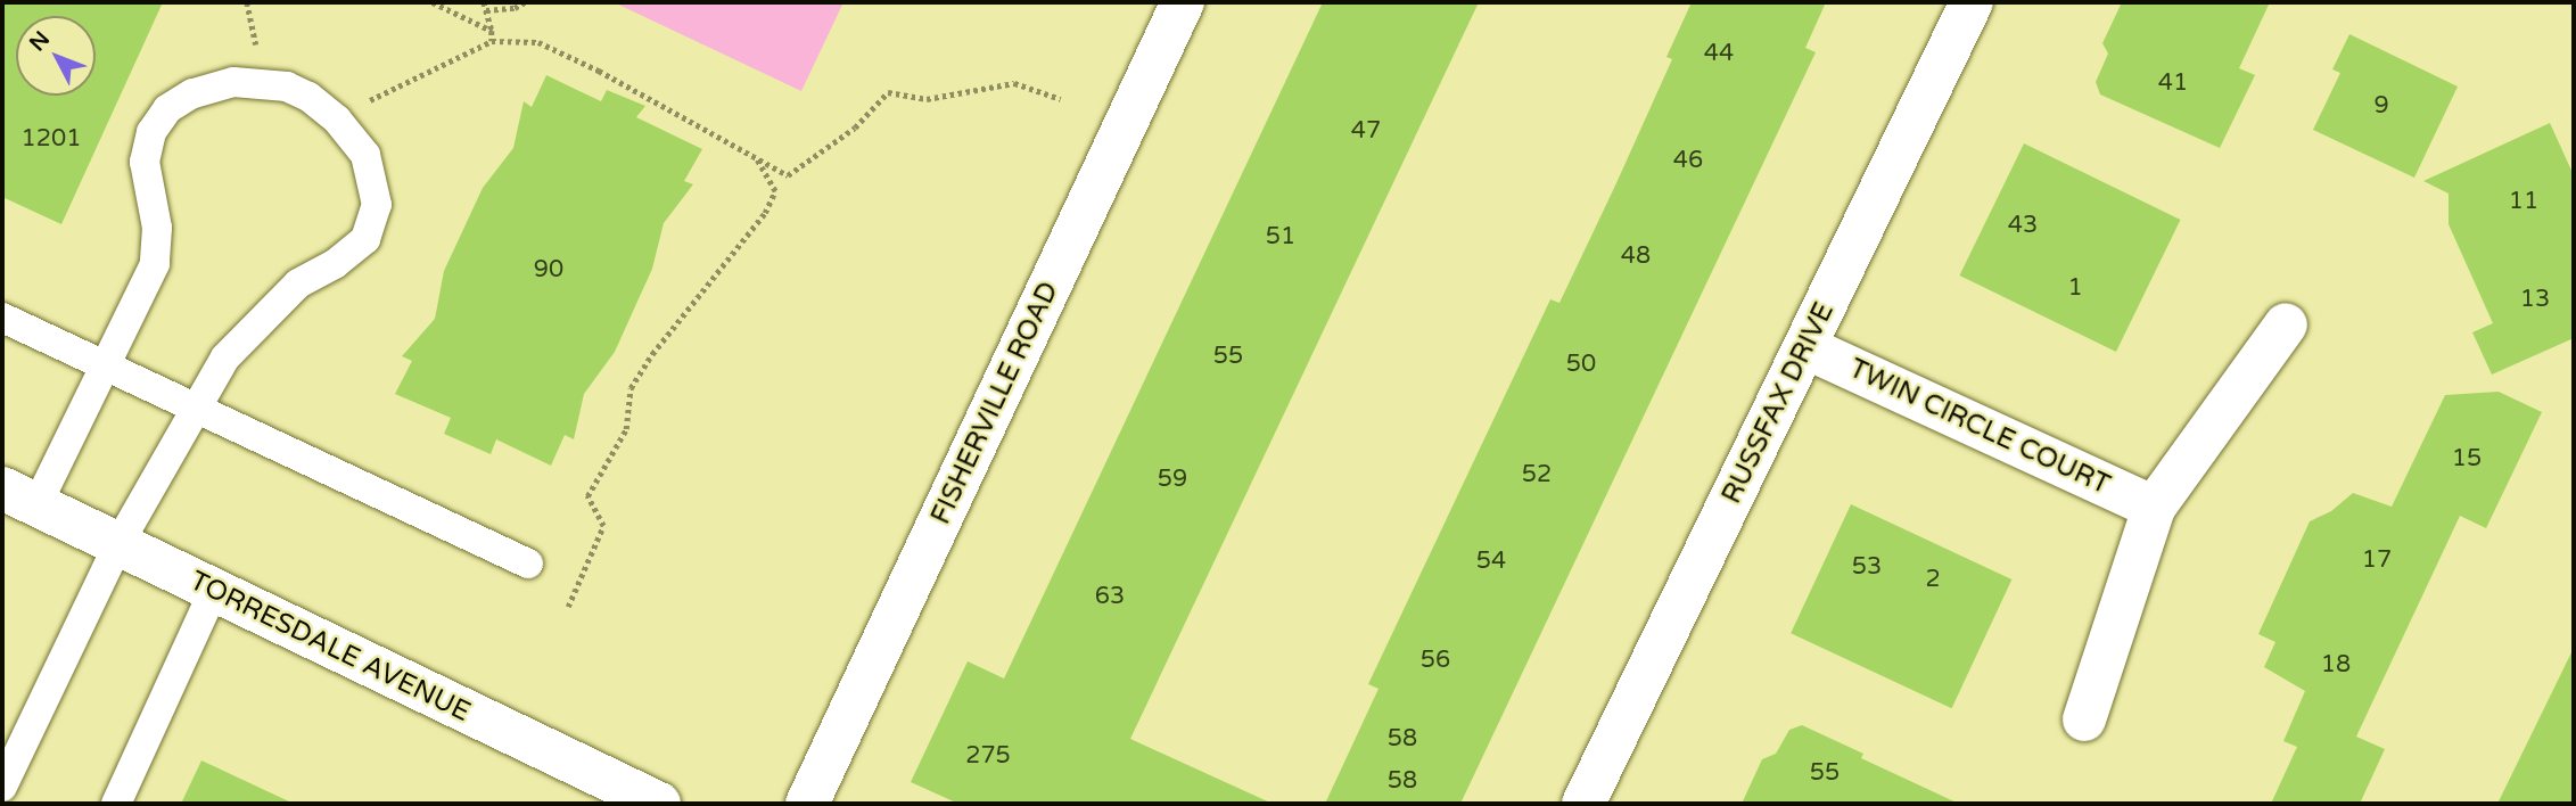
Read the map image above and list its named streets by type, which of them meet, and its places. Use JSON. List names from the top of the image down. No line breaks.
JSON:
{"streets":{"street":["FISHERVILLE ROAD","RUSSFAX DRIVE","TWIN CIRCLE COURT","TORRESDALE AVENUE"]},"crossings":[["RUSSFAX DRIVE","TWIN CIRCLE COURT"]],"house_numbers":["44","41","9","47","1201","46","11","43","51","48","90","1","13","55","50","15","52","59","17","54","53","2","63","56","18","58","275","55","58"],"north":"top left"}
